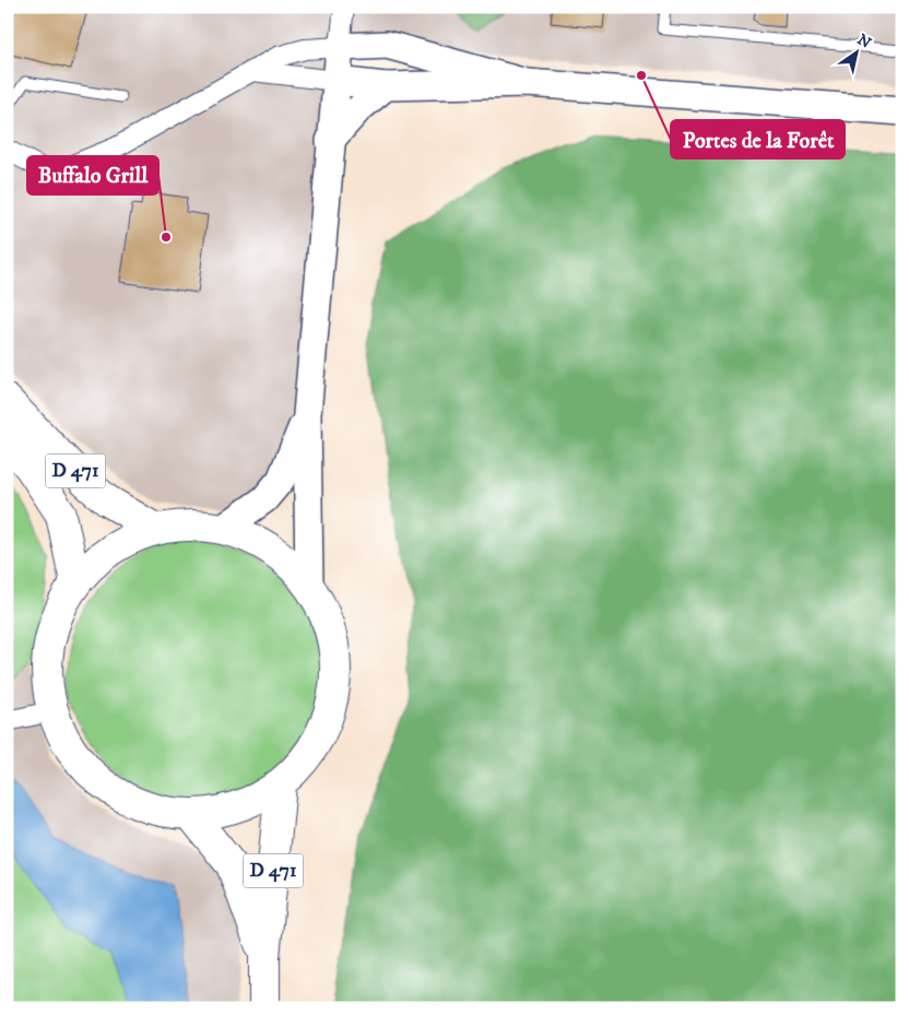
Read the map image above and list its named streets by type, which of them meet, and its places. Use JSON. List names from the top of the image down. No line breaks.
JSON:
{"streets":{"main road":["D 471"]},"places":["Portes de la Forêt","Buffalo Grill"],"north":"top right"}
